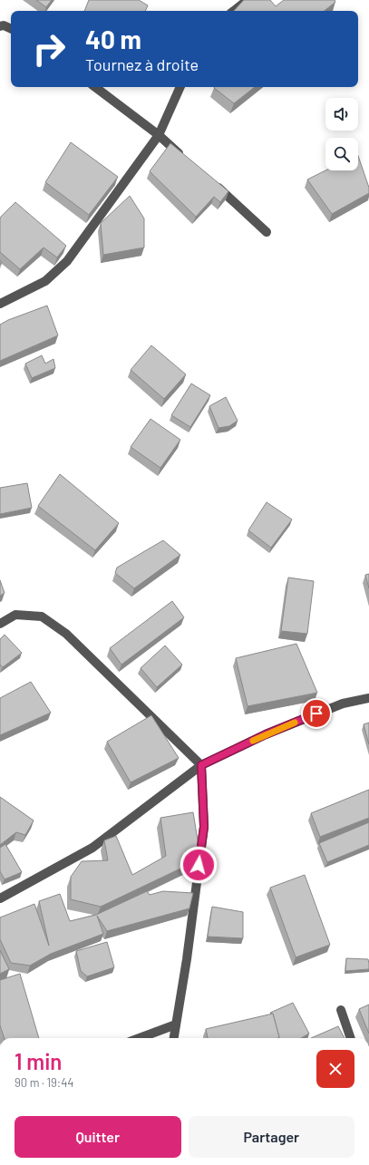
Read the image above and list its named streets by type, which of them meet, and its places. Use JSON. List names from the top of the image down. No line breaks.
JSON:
{"page":{"turn":["40 m","Tournez à droite"],"heading":["1 min","90 m · 19:44"],"buttons":["Quitter","Partager"]}}
